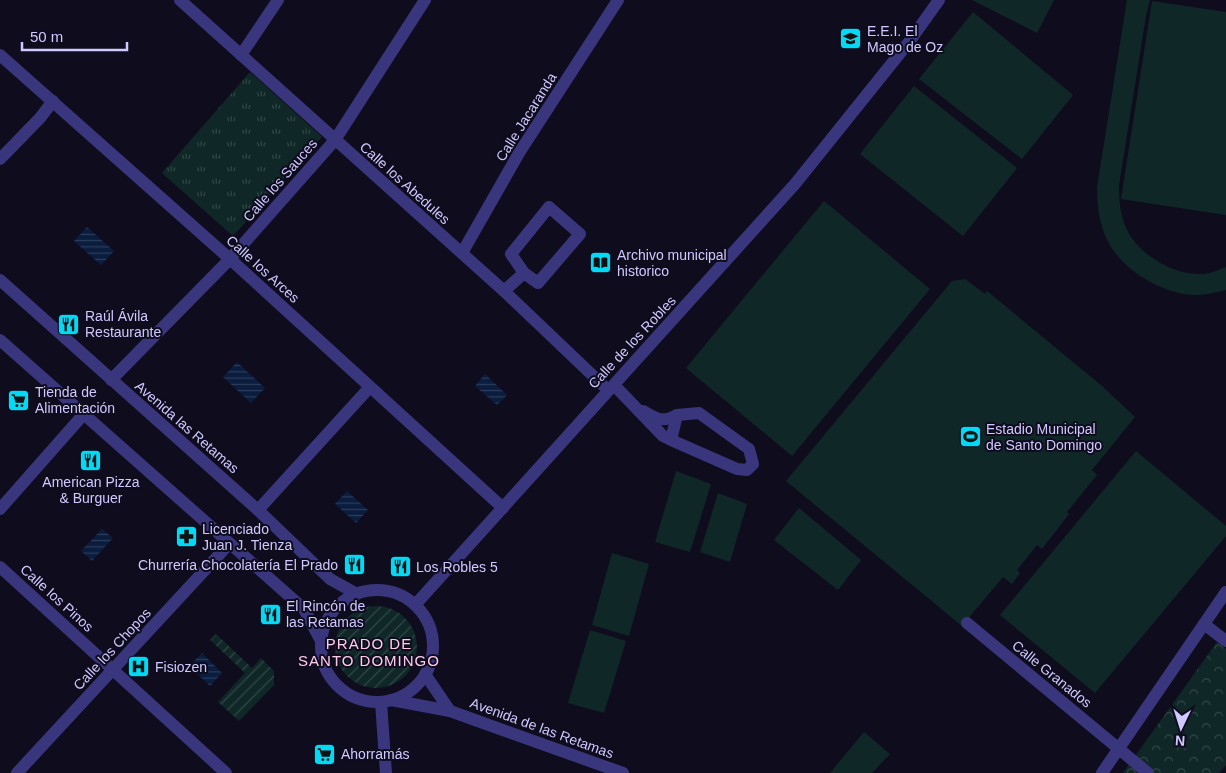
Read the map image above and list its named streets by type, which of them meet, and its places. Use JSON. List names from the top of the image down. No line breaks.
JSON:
{"streets":{"street":["Calle Jacaranda","Calle los Sauces","Calle los Abedules","Calle los Arces","Calle de los Robles","Avenida las Retamas","Calle los Pinos","Calle los Chopos","Calle Granados","Avenida de las Retamas"]},"crossings":[["Calle Jacaranda","Calle los Abedules"],["Calle los Sauces","Calle los Abedules"],["Calle los Sauces","Calle los Arces"],["Calle los Sauces","Avenida las Retamas"],["Calle los Abedules","Calle de los Robles"],["Calle los Arces","Calle de los Robles"],["Calle de los Robles","Avenida las Retamas"],["Calle de los Robles","Avenida de las Retamas"],["Avenida las Retamas","Avenida de las Retamas"],["Calle los Pinos","Calle los Chopos"]],"districts":["PRADO DE SANTO DOMINGO"],"places":{"school or university":["E.E.I. El Mago de Oz"],"library":["Archivo municipal historico"],"restaurant":["Raúl Ávila Restaurante","American Pizza & Burguer","Churrería Chocolatería El Prado","Los Robles 5","El Rincón de las Retamas"],"supermarket":["Tienda de Alimentación","Ahorramás"],"sports":["Estadio Municipal de Santo Domingo"],"pharmacy":["Licenciado Juan J. Tienza"],"hospital":["Fisiozen"]},"scale_bar":"50 m","north":"bottom"}
